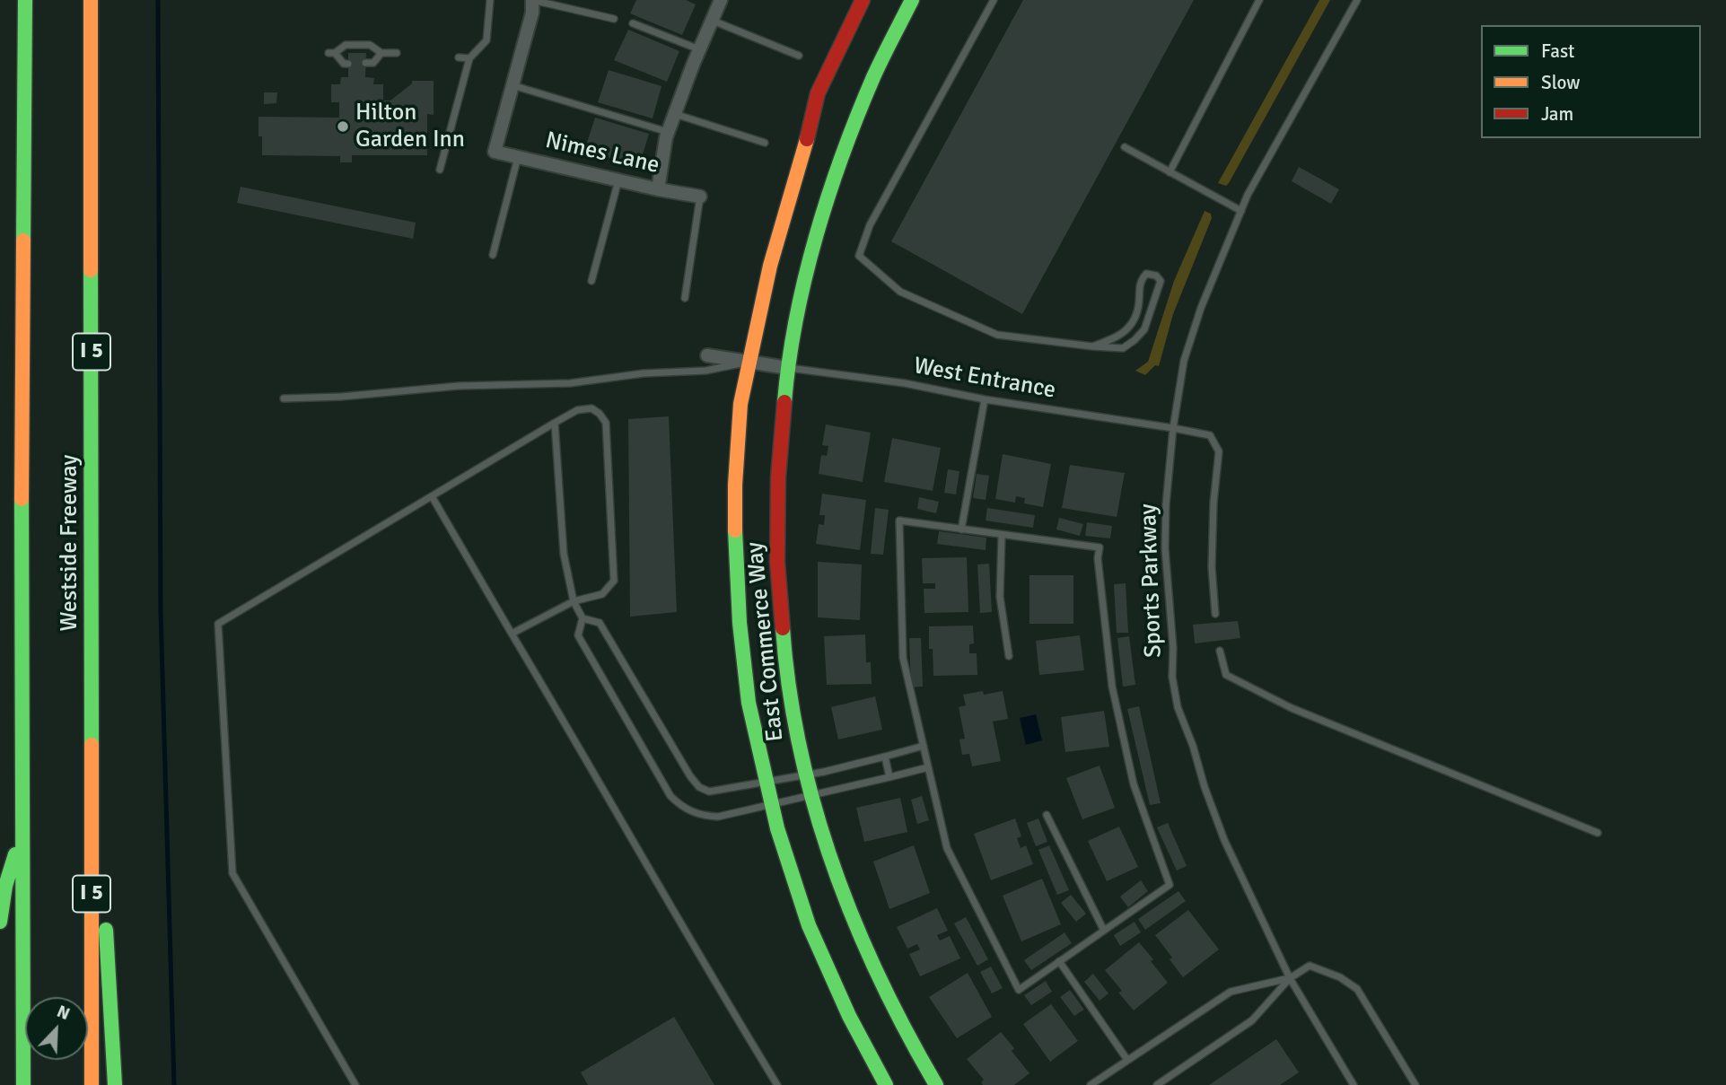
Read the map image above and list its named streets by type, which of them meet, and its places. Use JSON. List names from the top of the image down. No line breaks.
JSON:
{"streets":{"main road":["I 5","Westside Freeway","East Commerce Way"],"street":["Nimes Lane"],"lane":["West Entrance","Sports Parkway"]},"crossings":[["West Entrance","Sports Parkway"],["West Entrance","East Commerce Way"]],"places":["Hilton Garden Inn"],"legend":["Fast","Slow","Jam"],"north":"top right"}
